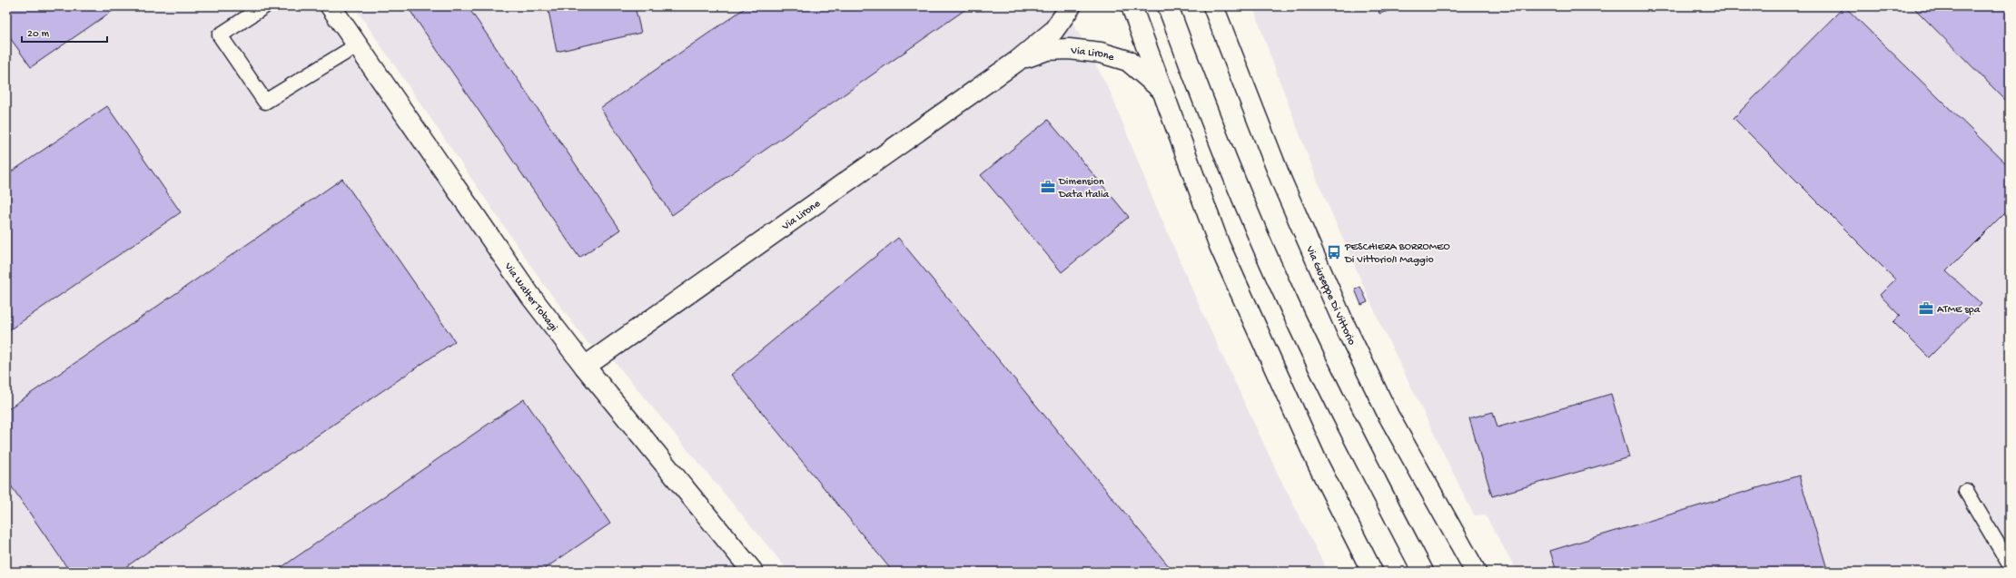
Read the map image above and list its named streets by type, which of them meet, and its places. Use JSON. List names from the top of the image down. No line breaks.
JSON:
{"streets":{"street":["Via Lirone","Via Giuseppe Di Vittorio","Via Walter Tobagi"]},"crossings":[["Via Lirone","Via Walter Tobagi"]],"places":{"office":["Dimension Data Italia","ATME spa"],"bus stop":["PESCHIERA BORROMEO Di Vittorio/I Maggio"]},"scale_bar":"20 m"}
